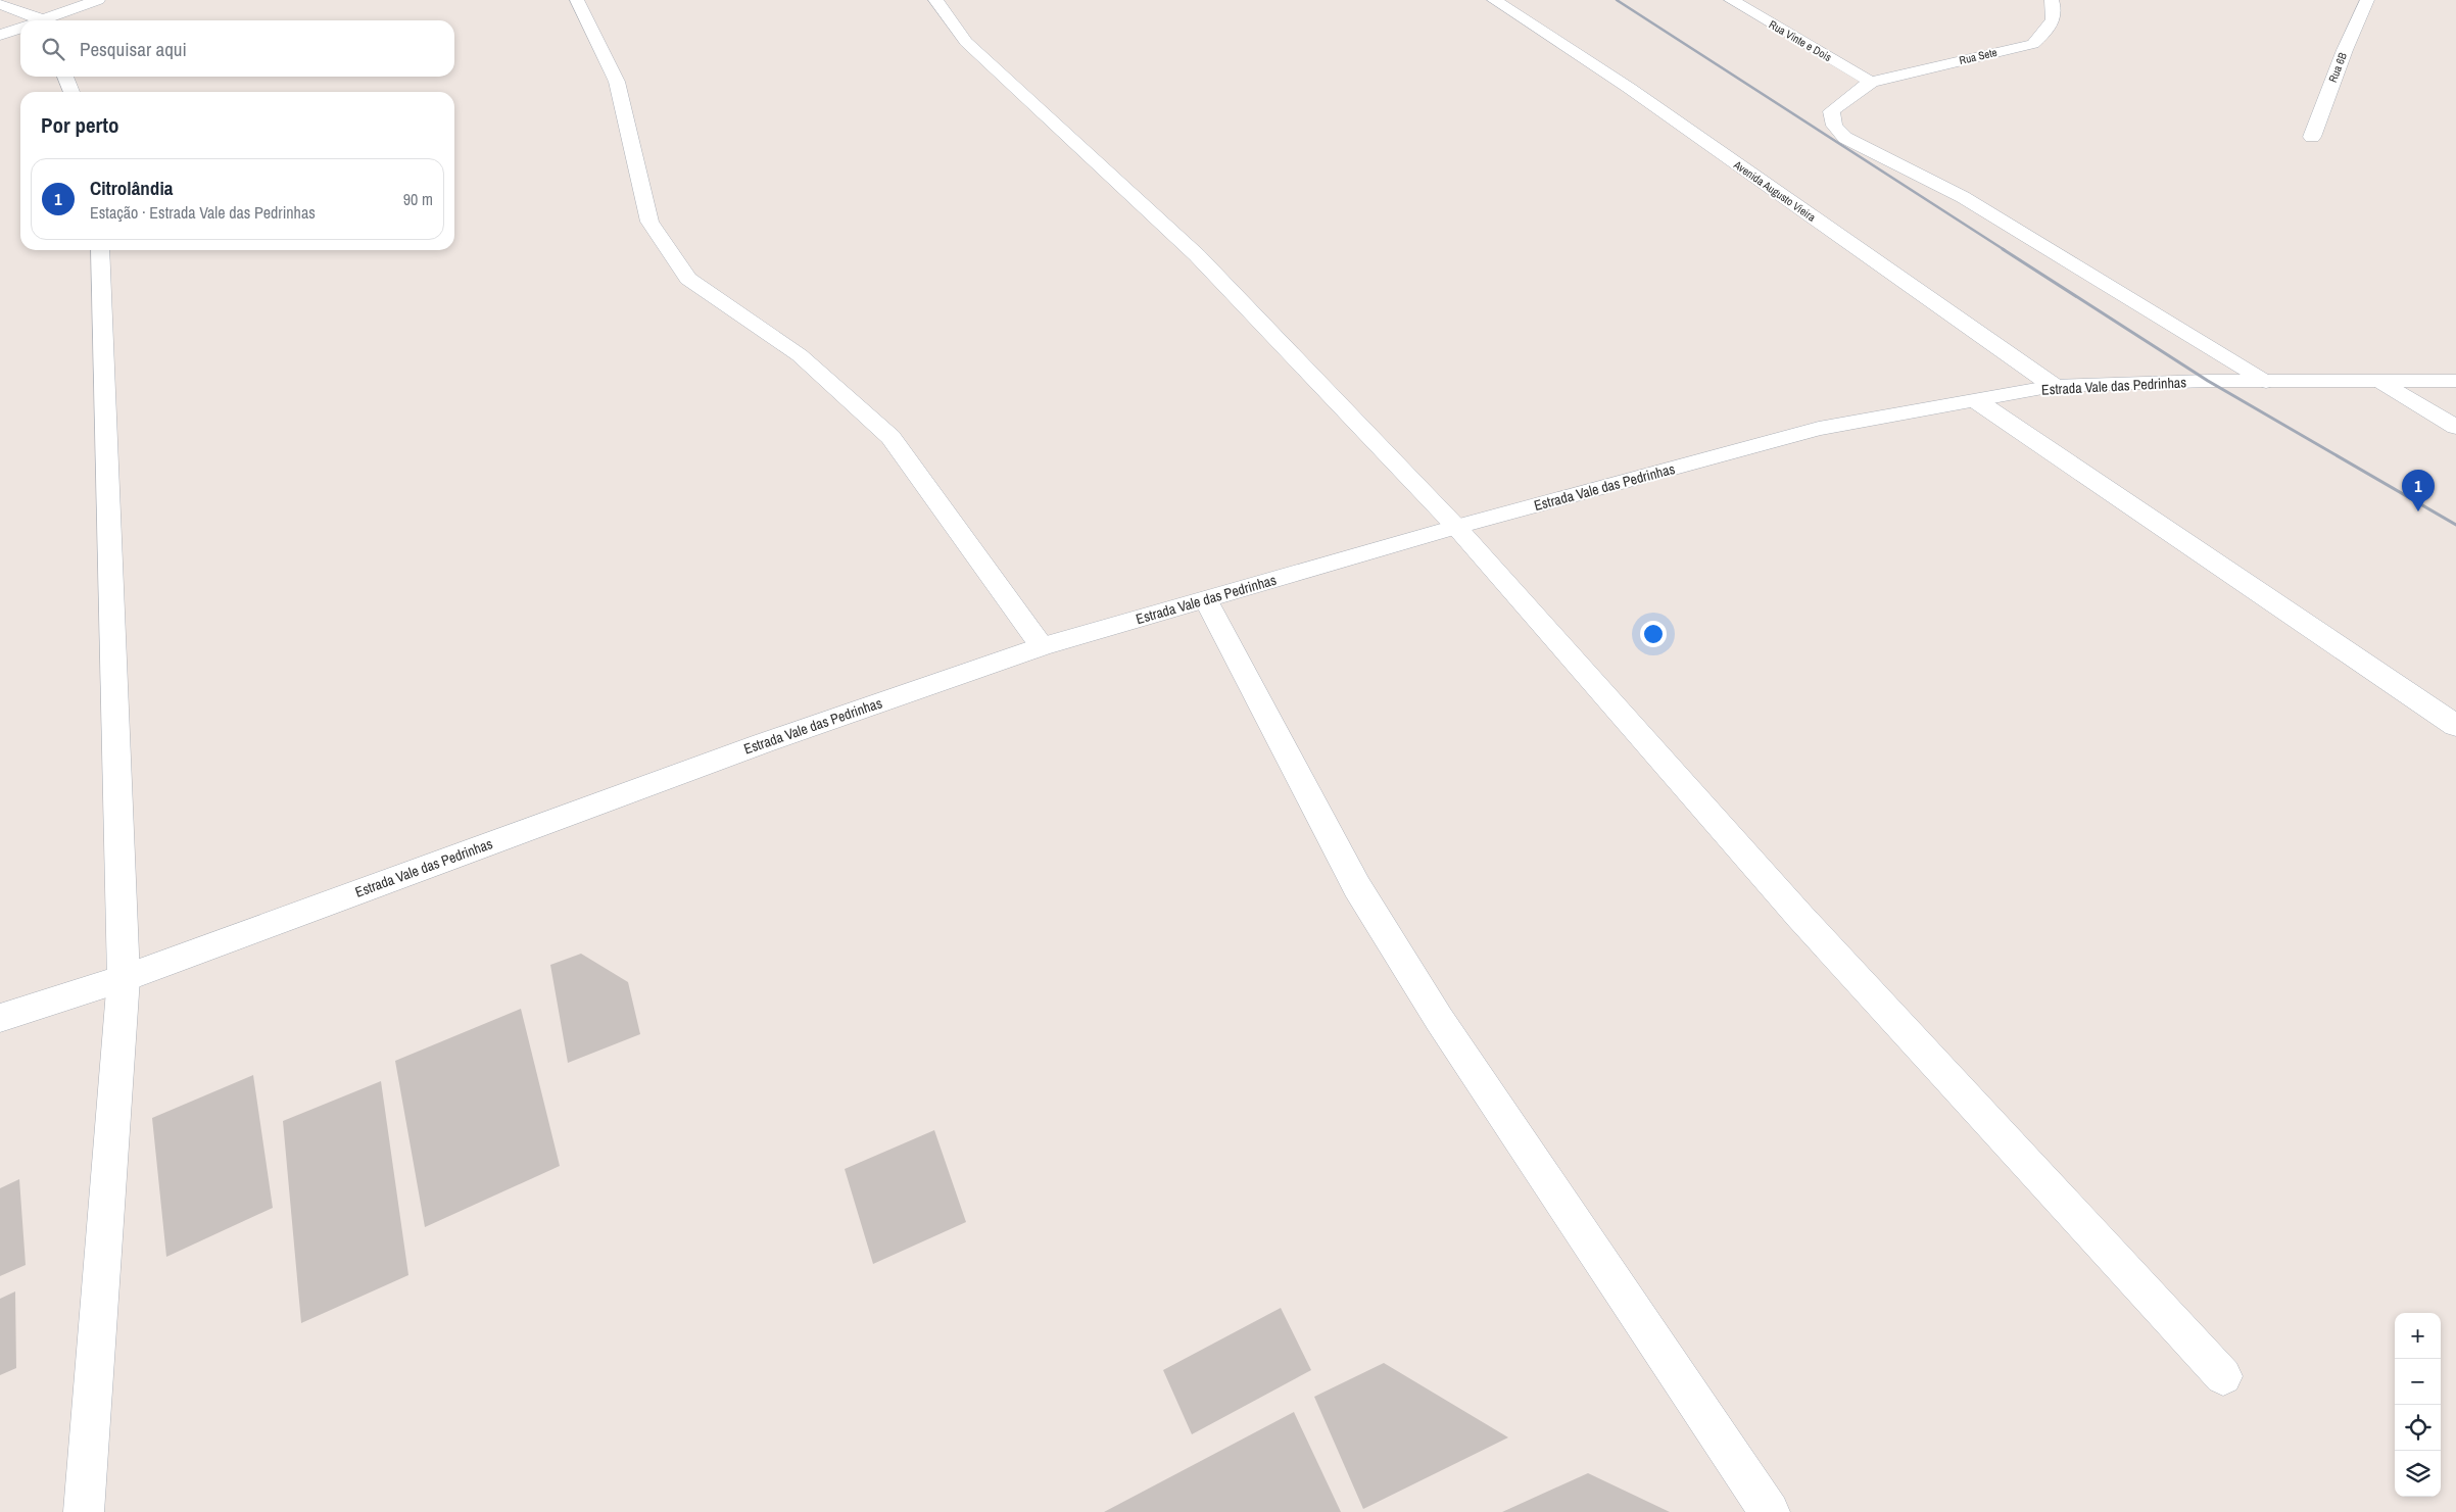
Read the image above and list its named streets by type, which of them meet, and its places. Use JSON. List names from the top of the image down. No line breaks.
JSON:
{"streets":{"street":["Rua Vinte e Dois","Rua Sete","Rua 6B","Avenida Augusto Vieira","Estrada Vale das Pedrinhas"]},"crossings":[["Rua Vinte e Dois","Rua Sete"],["Avenida Augusto Vieira","Estrada Vale das Pedrinhas"]],"page":{"search":"Pesquisar aqui","heading":"Por perto","list":[{"mark":"1","name":"Citrolândia","note":"Estação · Estrada Vale das Pedrinhas","value":"90 m"}],"pins":"1","map_buttons":["+","−"]}}
